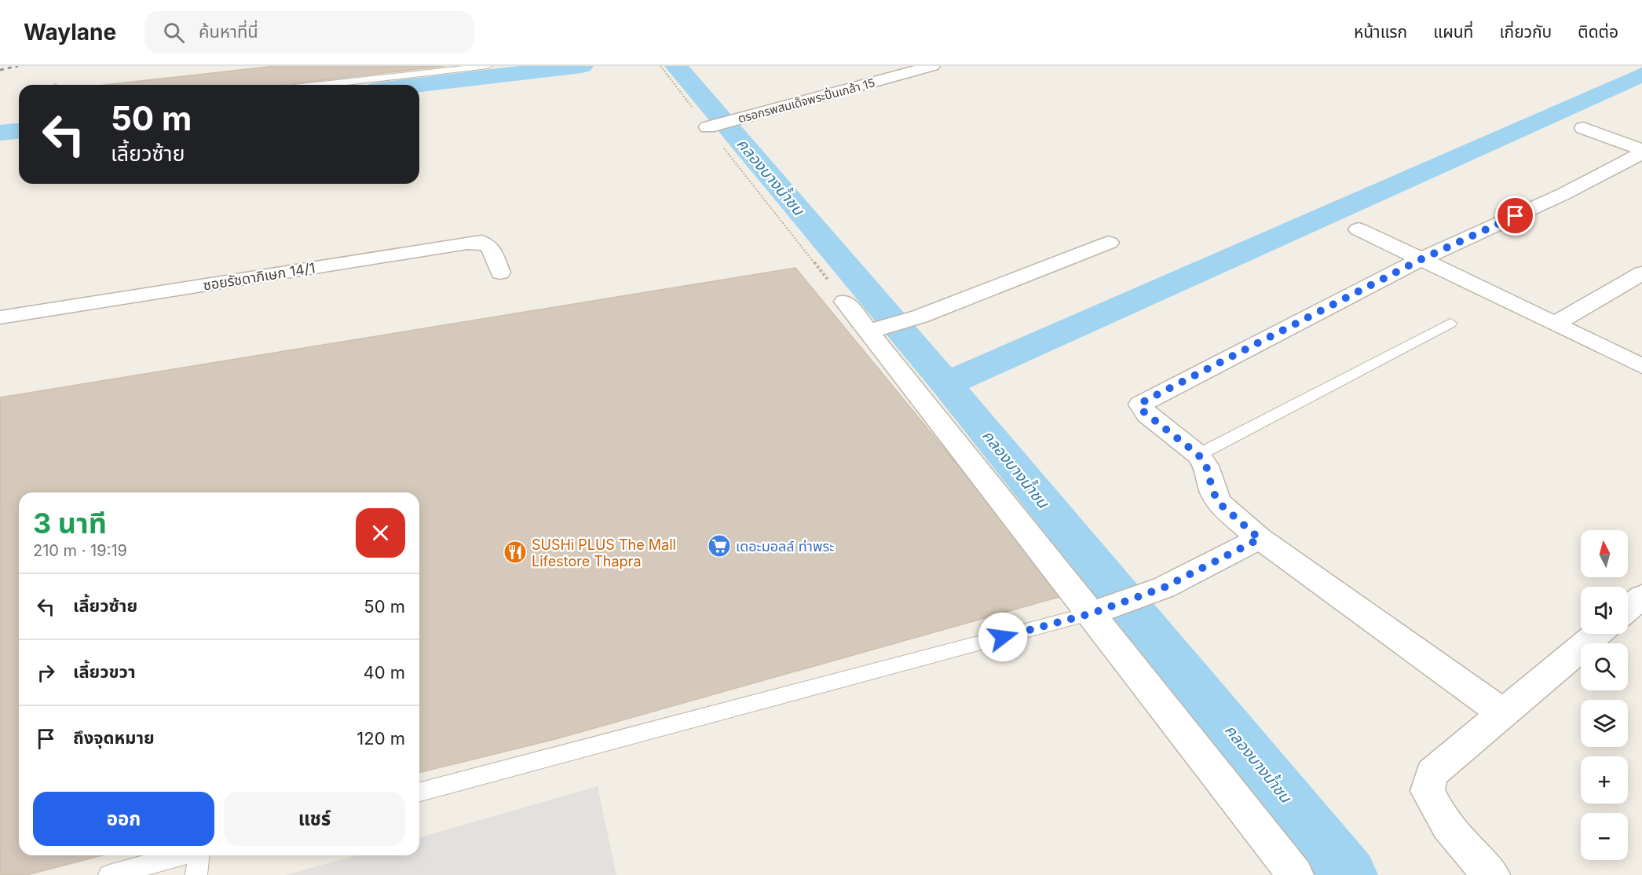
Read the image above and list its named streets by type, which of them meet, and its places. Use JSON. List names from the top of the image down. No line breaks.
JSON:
{"streets":{"street":["ตรอกรพสมเด็จพระปื่นเกล้า 15","ซอยรัชดาภิเษก 14/1"]},"water":["คลองบางน้ำชน"],"places":{"supermarket":["เดอะมอลล์ ท่าพระ"],"restaurant":["SUSHi PLUS The Mall Lifestore Thapra"]},"north":"top","page":{"header":"Waylane","search":"ค้นหาที่นี่","nav":["หน้าแรก","แผนที่","เกี่ยวกับ","ติดต่อ"],"turn":["50 m","เลี้ยวซ้าย"],"heading":["3 นาที","210 m · 19:19"],"map_buttons":["+","−"],"list":[{"name":"เลี้ยวซ้าย","value":"50 m"},{"name":"เลี้ยวขวา","value":"40 m"},{"name":"ถึงจุดหมาย","value":"120 m"}],"buttons":["ออก","แชร์"]}}
